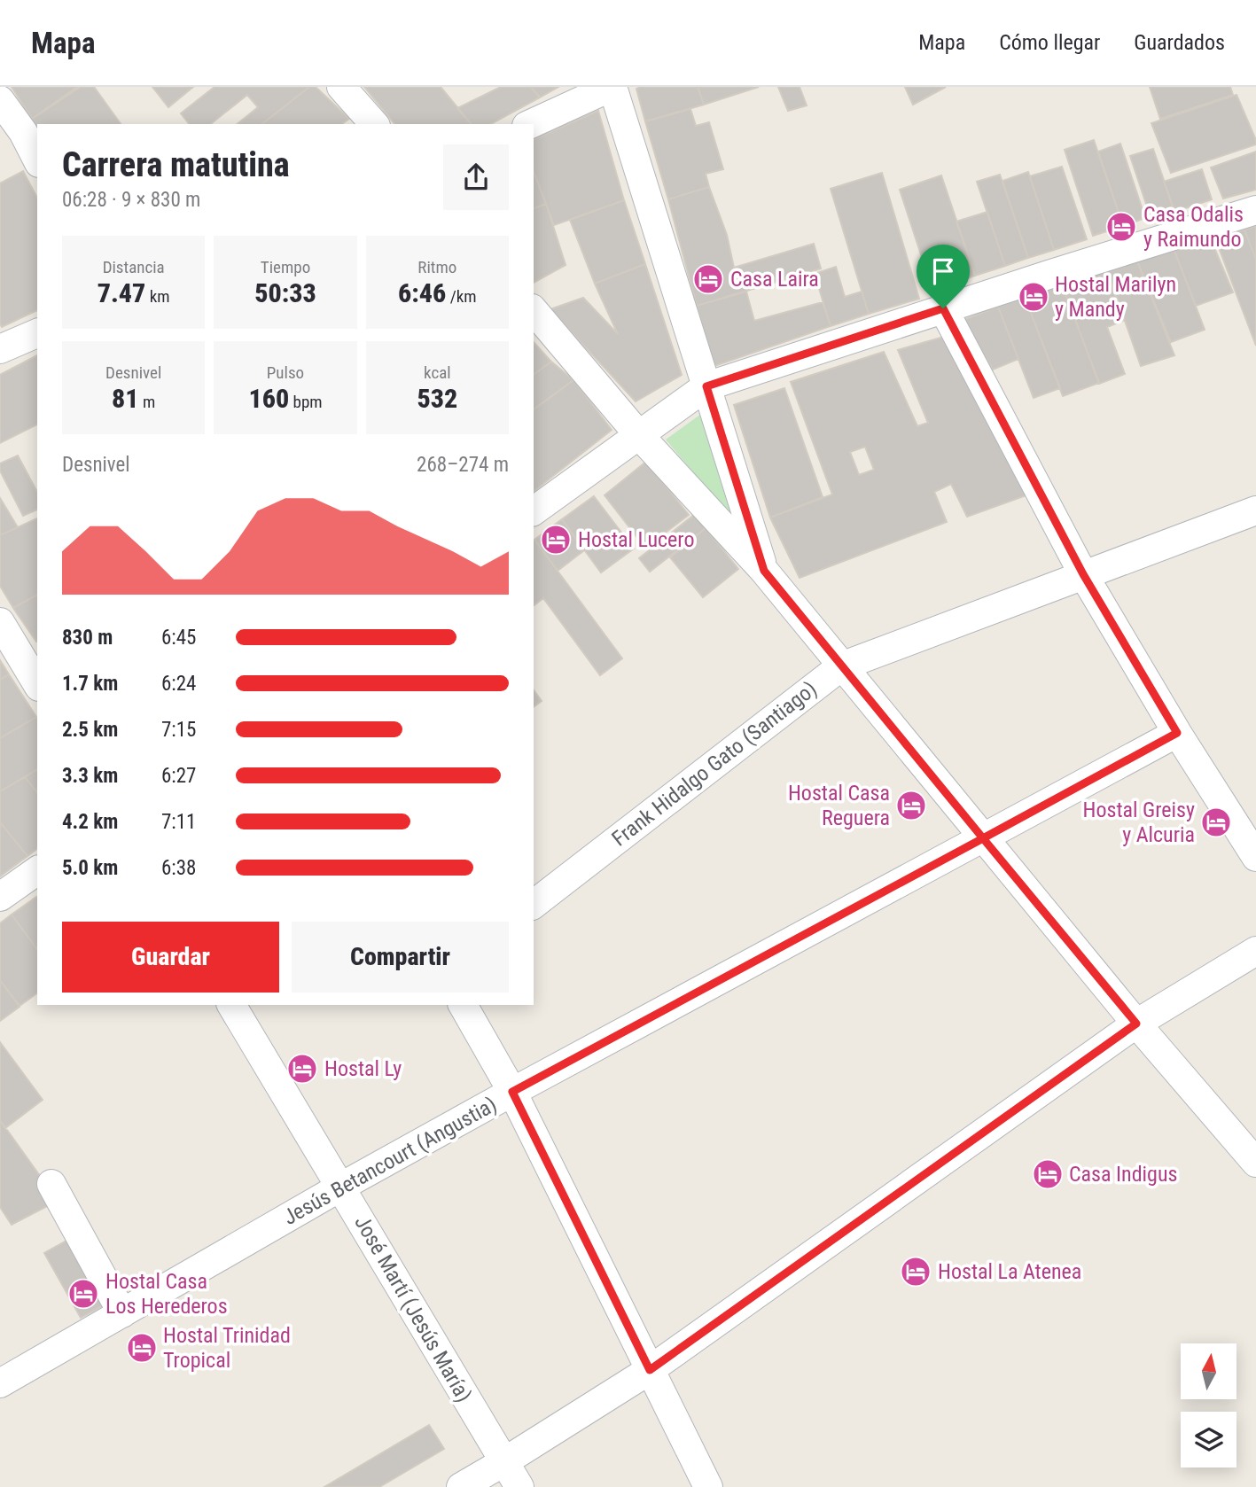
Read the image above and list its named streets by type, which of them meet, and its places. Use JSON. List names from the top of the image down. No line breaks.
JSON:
{"streets":{"street":["Frank Hidalgo Gato (Santiago)","Jesús Betancourt (Angustia)","José Martí (Jesús María)"]},"crossings":[["Jesús Betancourt (Angustia)","José Martí (Jesús María)"]],"places":{"hotel":["Casa Odalis y Raimundo","Casa Laira","Hostal Marilyn y Mandy","Hostal Lucero","Hostal Casa Reguera","Hostal Greisy y Alcuria","Hostal Ly","Casa Indigus","Hostal La Atenea","Hostal Casa Los Herederos","Hostal Trinidad Tropical"]},"north":"top","page":{"header":"Mapa","nav":["Mapa","Cómo llegar","Guardados"],"heading":["Carrera matutina","06:28 · 9 × 830 m"],"stats":[["Distancia","7.47 km"],["Tiempo","50:33"],["Ritmo","6:46 /km"],["Desnivel","81 m"],["Pulso","160 bpm"],["kcal","532"]],"chart":["Desnivel","268–274 m"],"list":[{"name":"830 m","note":"6:45"},{"name":"1.7 km","note":"6:24"},{"name":"2.5 km","note":"7:15"},{"name":"3.3 km","note":"6:27"},{"name":"4.2 km","note":"7:11"},{"name":"5.0 km","note":"6:38"}],"buttons":["Guardar","Compartir"]}}
